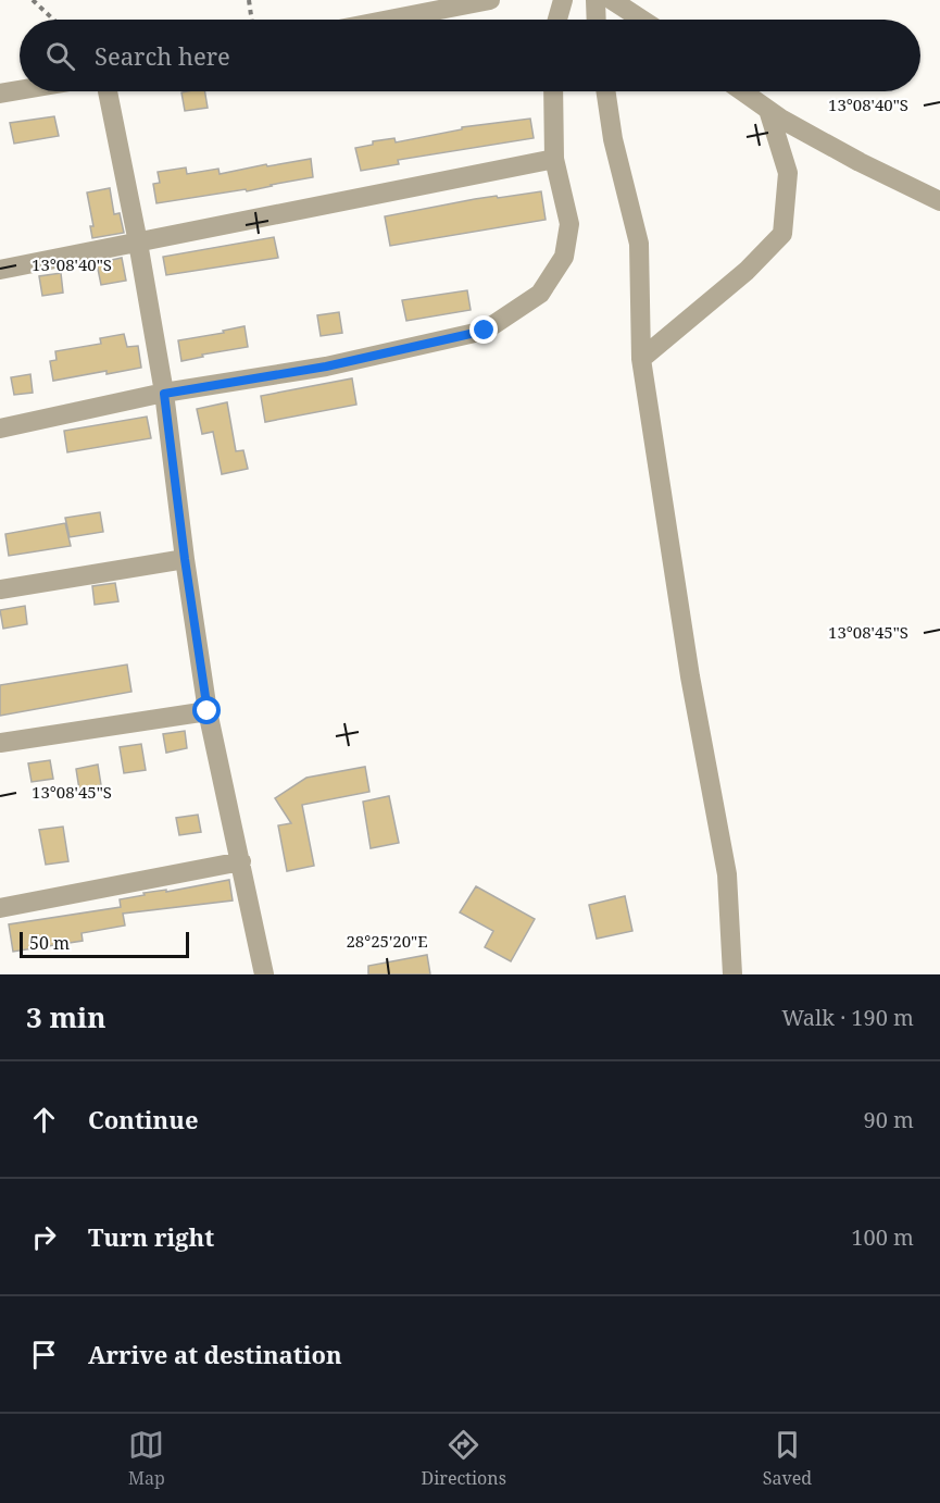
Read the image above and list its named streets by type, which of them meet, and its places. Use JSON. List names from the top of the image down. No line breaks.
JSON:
{"scale_bar":"50 m","page":{"search":"Search here","scale":"50 m","heading":["3 min","Walk · 190 m"],"list":[["Continue","90 m"],["Turn right","100 m"],"Arrive at destination"],"nav":["Map","Directions","Saved"]},"coordinates":["13°08'40\"S","13°08'45\"S","28°25'20\"E"]}
